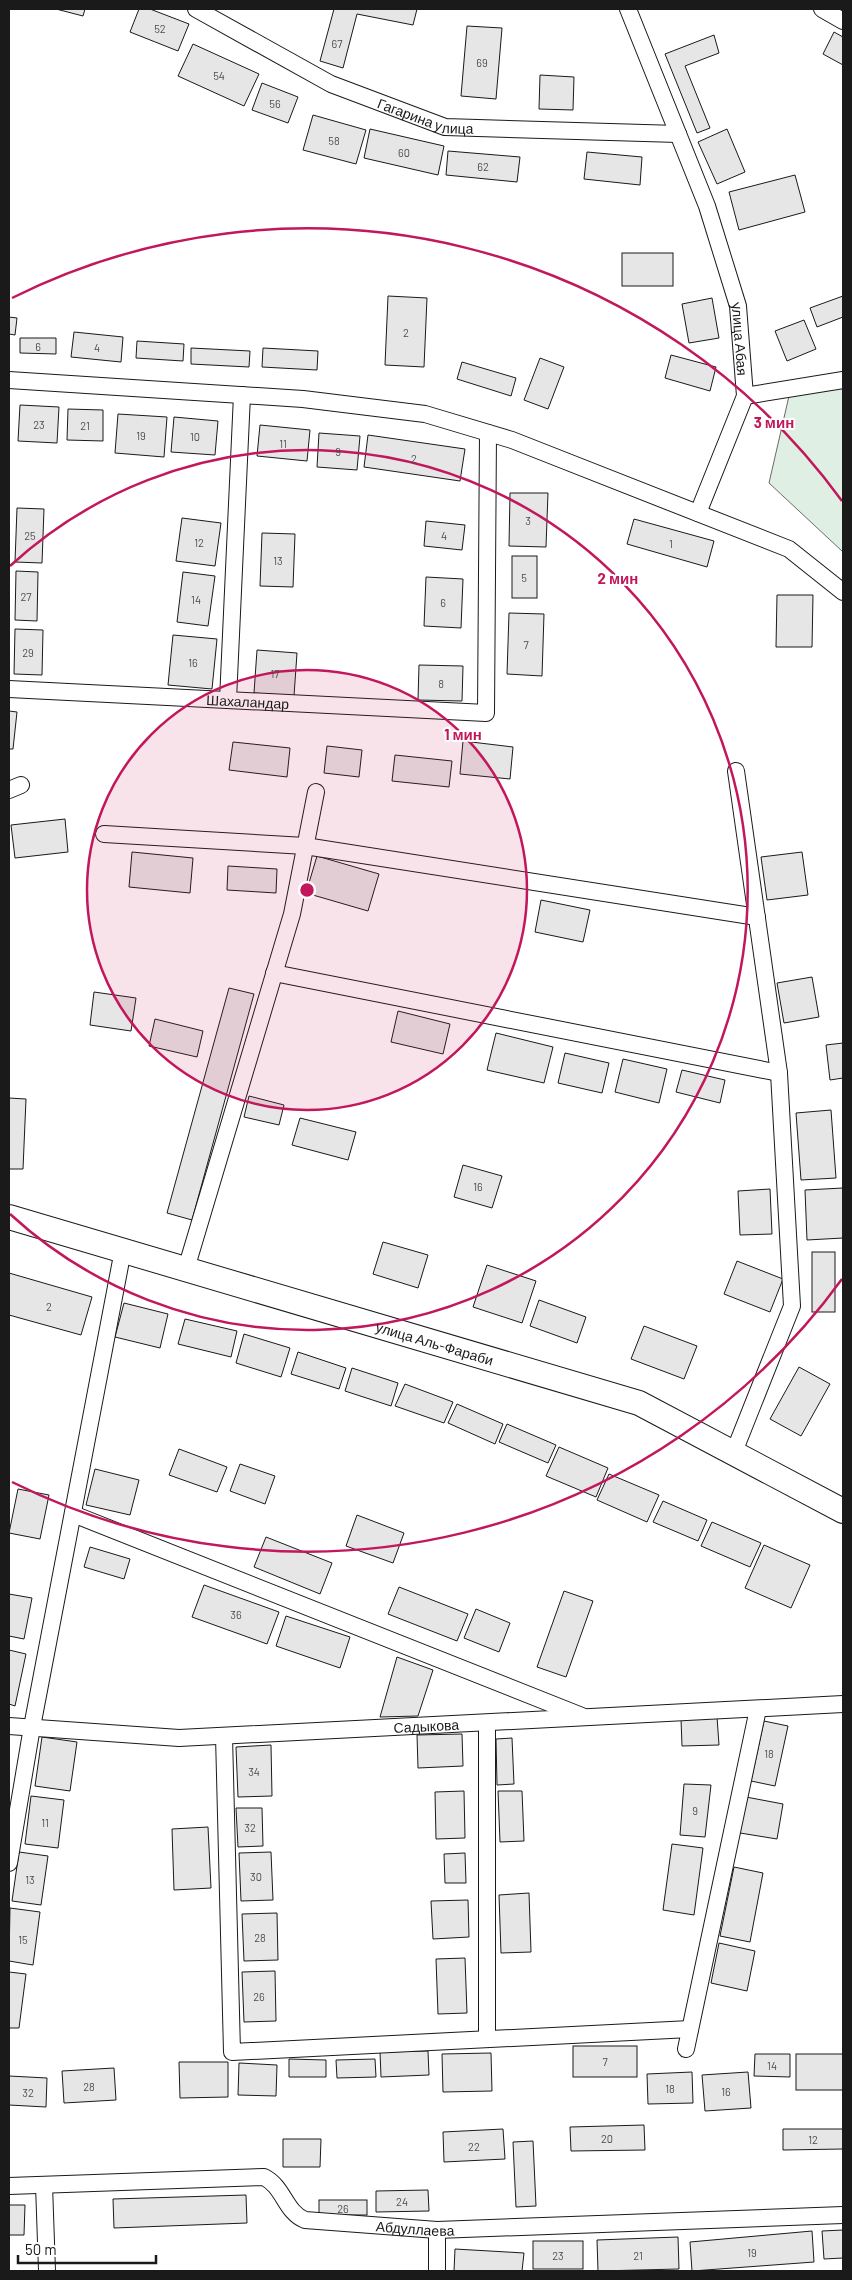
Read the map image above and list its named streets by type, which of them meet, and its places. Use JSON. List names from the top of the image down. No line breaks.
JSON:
{"streets":{"main road":["улица Аль-Фараби"],"street":["Гагарина улица","улица Абая","Шахаландар","Садыкова","Абдуллаева"]},"crossings":[["Гагарина улица","улица Абая"]],"house_numbers":["52","67","69","54","56","58","60","62","2","6","4","23","21","19","10","11","9","2","3","25","4","12","1","13","5","27","14","6","7","29","16","17","8","16","2","36","18","34","9","11","32","30","13","28","15","26","7","14","28","18","16","32","20","12","22","24","26","19","23","21"],"scale_bar":"50 m","rings":["3 мин","2 мин","1 мин"]}
